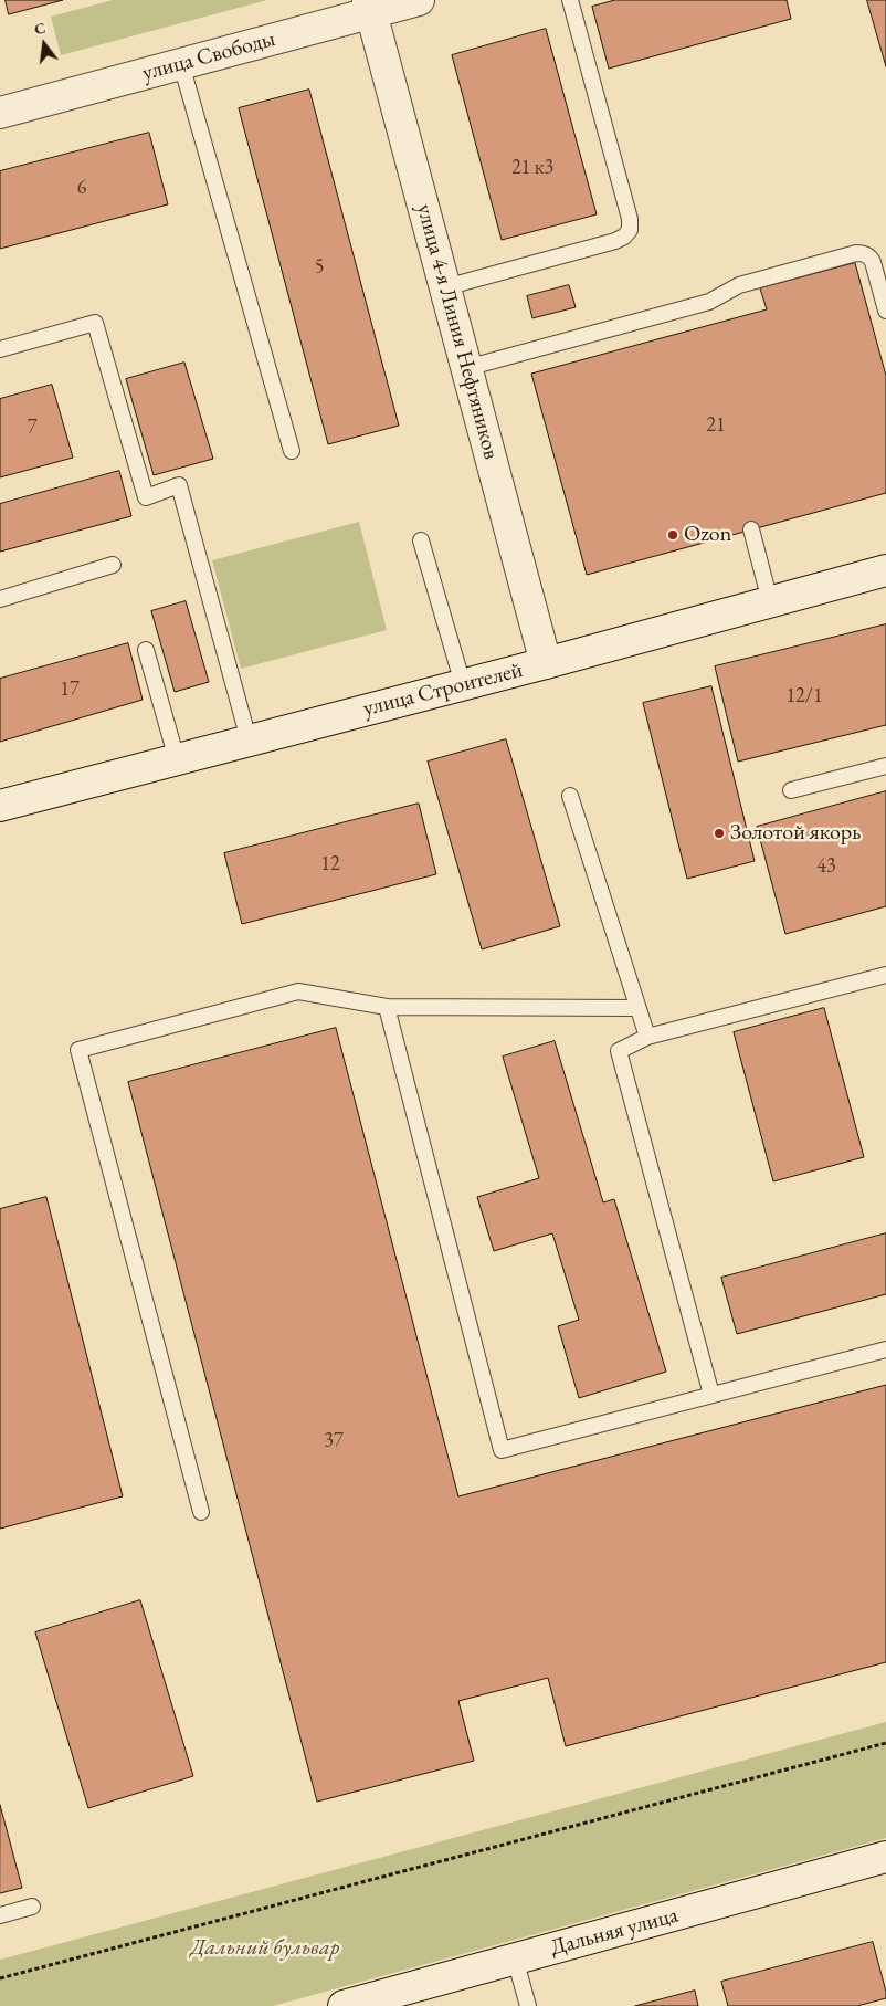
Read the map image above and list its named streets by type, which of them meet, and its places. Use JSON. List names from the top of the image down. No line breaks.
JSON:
{"streets":{"street":["улица Свободы","улица 4-я Линия Нефтяников","улица Строителей","Дальняя улица"]},"crossings":[["улица Свободы","улица 4-я Линия Нефтяников"],["улица 4-я Линия Нефтяников","улица Строителей"]],"parks":["Дальний бульвар"],"places":["Ozon","Золотой якорь"],"house_numbers":["21 к3","6","5","21","7","17","12/1","12","43","37"],"north":"top"}
